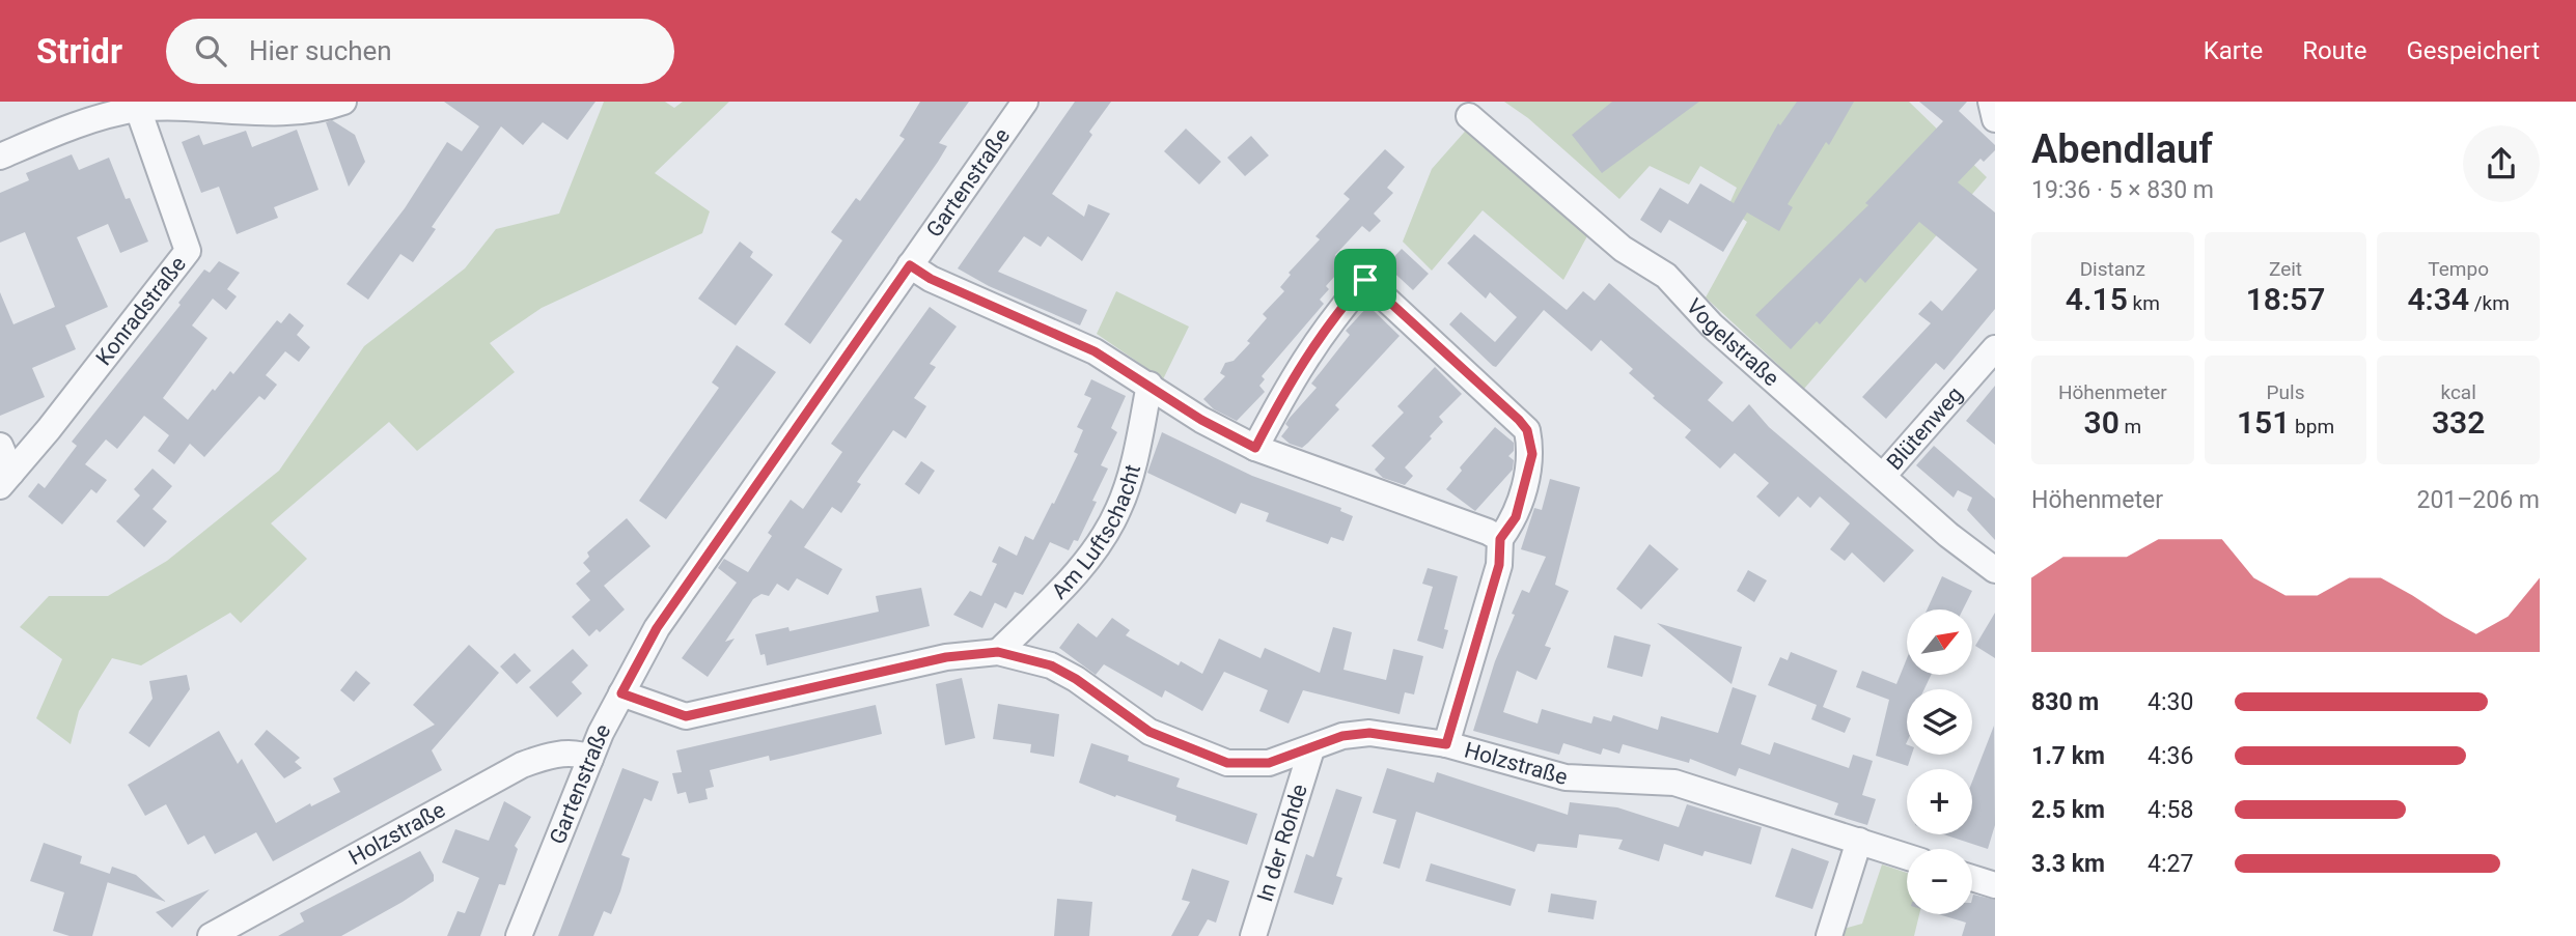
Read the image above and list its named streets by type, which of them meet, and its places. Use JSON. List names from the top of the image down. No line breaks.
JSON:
{"streets":{"street":["Gartenstraße","Konradstraße","Vogelstraße","Blütenweg","Am Luftschacht","Holzstraße","In der Rohde"]},"crossings":[["Gartenstraße","Holzstraße"],["Vogelstraße","Blütenweg"],["Am Luftschacht","Holzstraße"],["Holzstraße","In der Rohde"]],"north":"top right","page":{"header":"Stridr","search":"Hier suchen","nav":["Karte","Route","Gespeichert"],"heading":["Abendlauf","19:36 · 5 × 830 m"],"stats":[["Distanz","4.15 km"],["Zeit","18:57"],["Tempo","4:34 /km"],["Höhenmeter","30 m"],["Puls","151 bpm"],["kcal","332"]],"chart":["Höhenmeter","201–206 m"],"map_buttons":["+","−"],"list":[{"name":"830 m","note":"4:30"},{"name":"1.7 km","note":"4:36"},{"name":"2.5 km","note":"4:58"},{"name":"3.3 km","note":"4:27"}]}}
